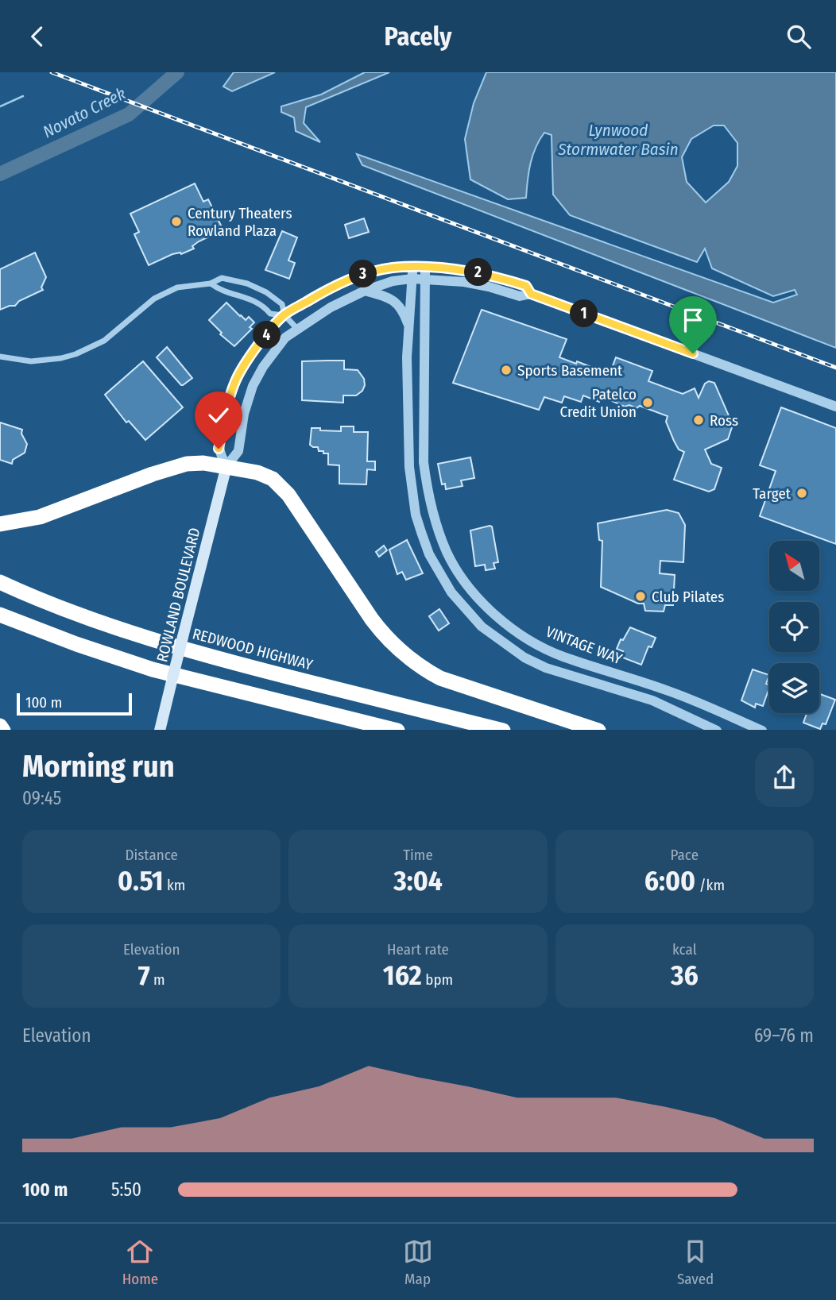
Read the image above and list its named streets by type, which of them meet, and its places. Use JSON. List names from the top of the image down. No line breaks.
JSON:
{"streets":{"highway":["REDWOOD HIGHWAY"],"main road":["ROWLAND BOULEVARD"],"street":["VINTAGE WAY"]},"crossings":[["ROWLAND BOULEVARD","VINTAGE WAY"]],"water":["Novato Creek","Lynwood Stormwater Basin"],"places":["Century Theaters Rowland Plaza","Sports Basement","Patelco Credit Union","Ross","Target","Club Pilates"],"scale_bar":"100 m","north":"top left","page":{"header":"Pacely","pins":["2","3","1","4"],"scale":"100 m","heading":["Morning run","09:45"],"stats":[["Distance","0.51 km"],["Time","3:04"],["Pace","6:00 /km"],["Elevation","7 m"],["Heart rate","162 bpm"],["kcal","36"]],"chart":["Elevation","69–76 m"],"list":[{"name":"100 m","note":"5:50"}],"tabs":["Home","Map","Saved"]}}
